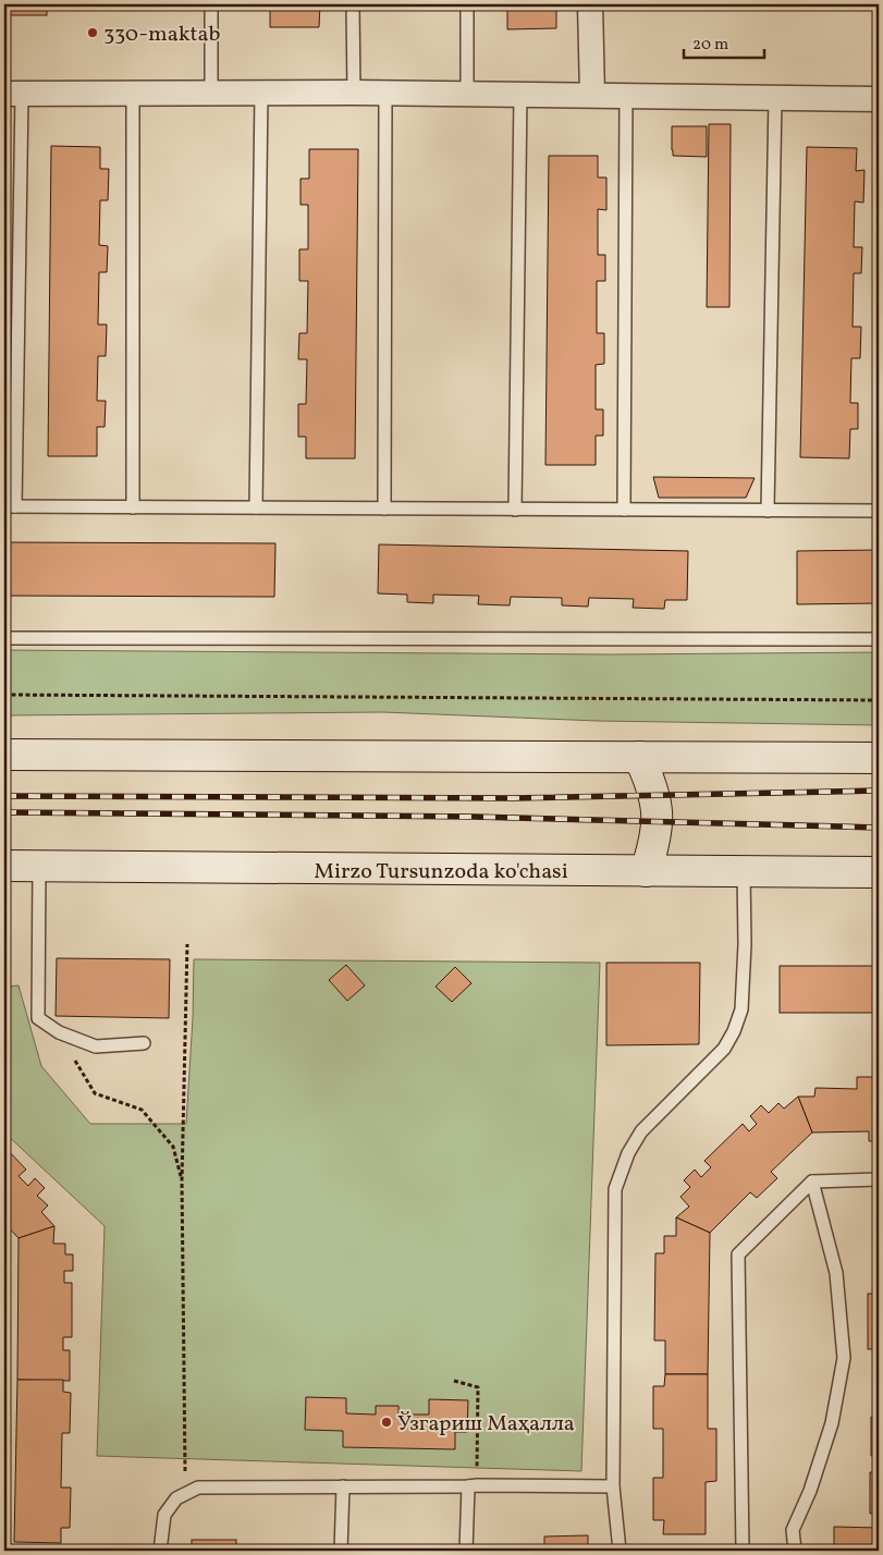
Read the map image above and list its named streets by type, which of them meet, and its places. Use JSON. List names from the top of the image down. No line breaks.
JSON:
{"streets":{"main road":["Mirzo Tursunzoda ko'chasi"]},"places":["330-maktab","Ўзгариш Маҳалла"],"scale_bar":"20 m"}
